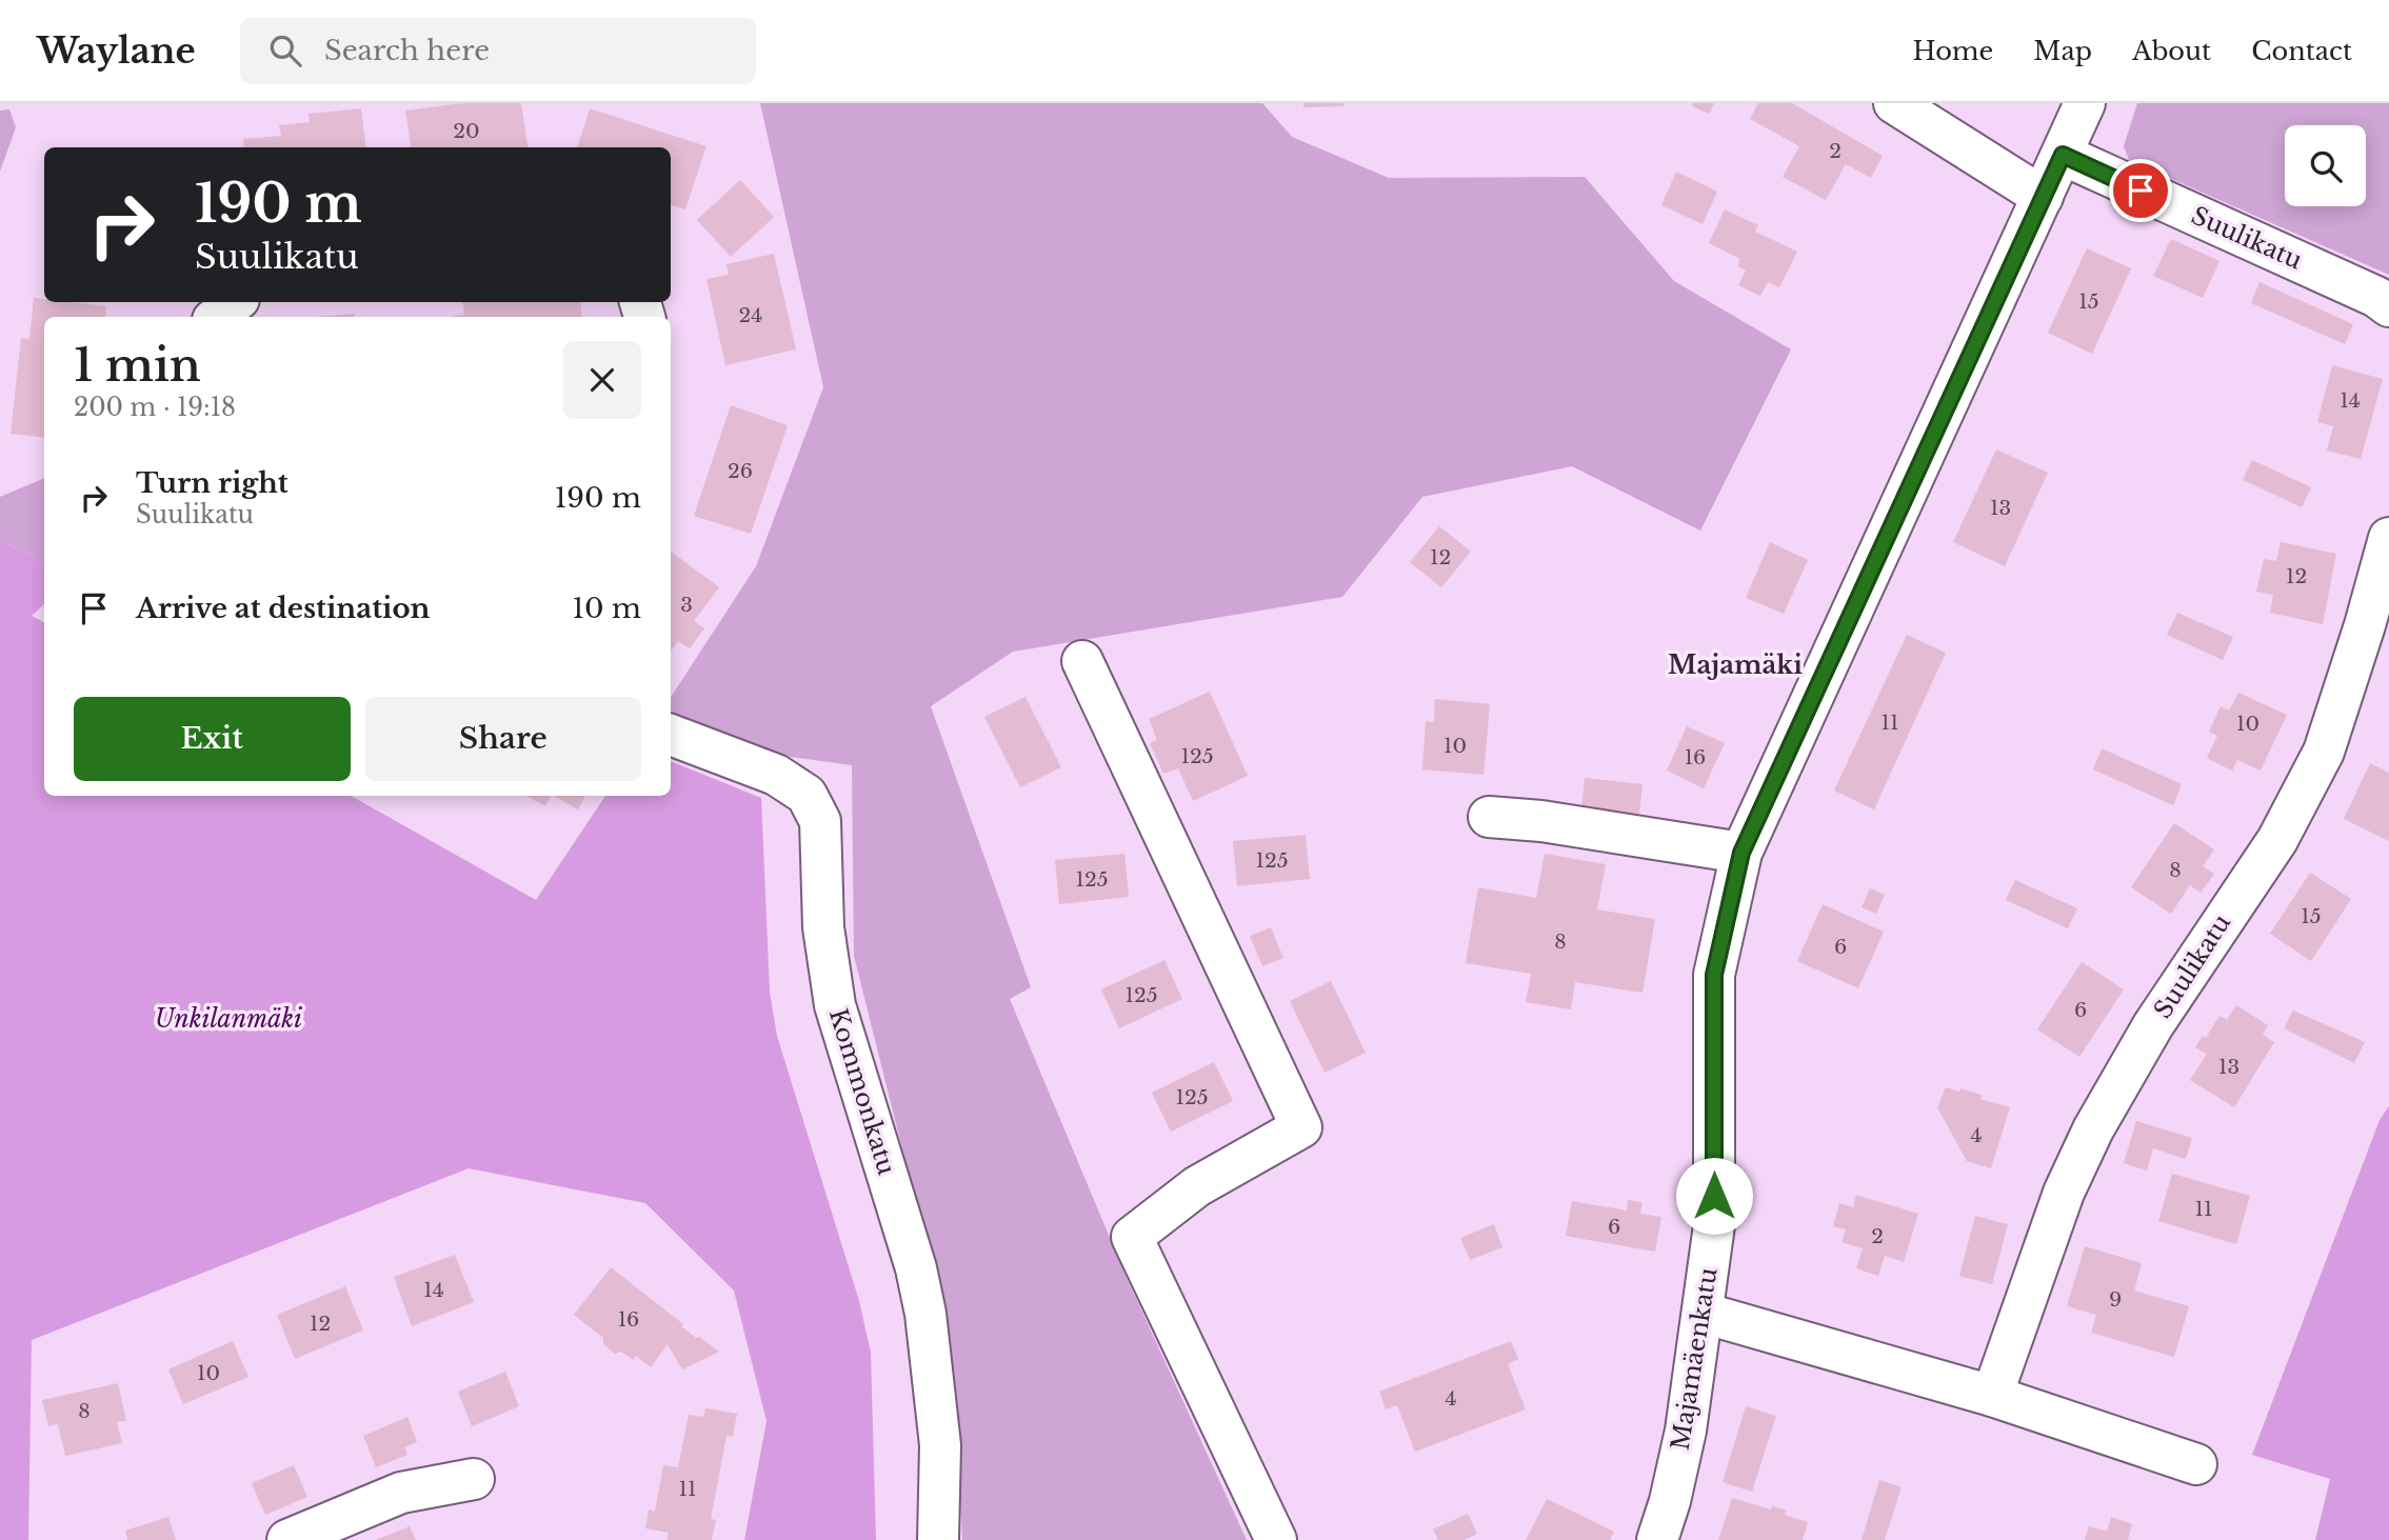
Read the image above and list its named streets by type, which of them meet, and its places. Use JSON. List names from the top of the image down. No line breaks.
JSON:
{"streets":{"street":["Suulikatu","Kommonkatu","Majamäenkatu"]},"crossings":[["Suulikatu","Majamäenkatu"]],"districts":["Majamäki"],"parks":["Unkilanmäki"],"house_numbers":["20","2","15","24","14","26","13","12","12","3","11","10","10","125","16","125","8","125","15","8","6","125","6","13","125","4","11","6","2","14","9","16","12","10","4","8","11"],"page":{"header":"Waylane","search":"Search here","nav":["Home","Map","About","Contact"],"turn":["190 m","Suulikatu"],"heading":["1 min","200 m · 19:18"],"list":[{"name":"Turn right","note":"Suulikatu","value":"190 m"},{"name":"Arrive at destination","value":"10 m"}],"buttons":["Exit","Share"]}}
